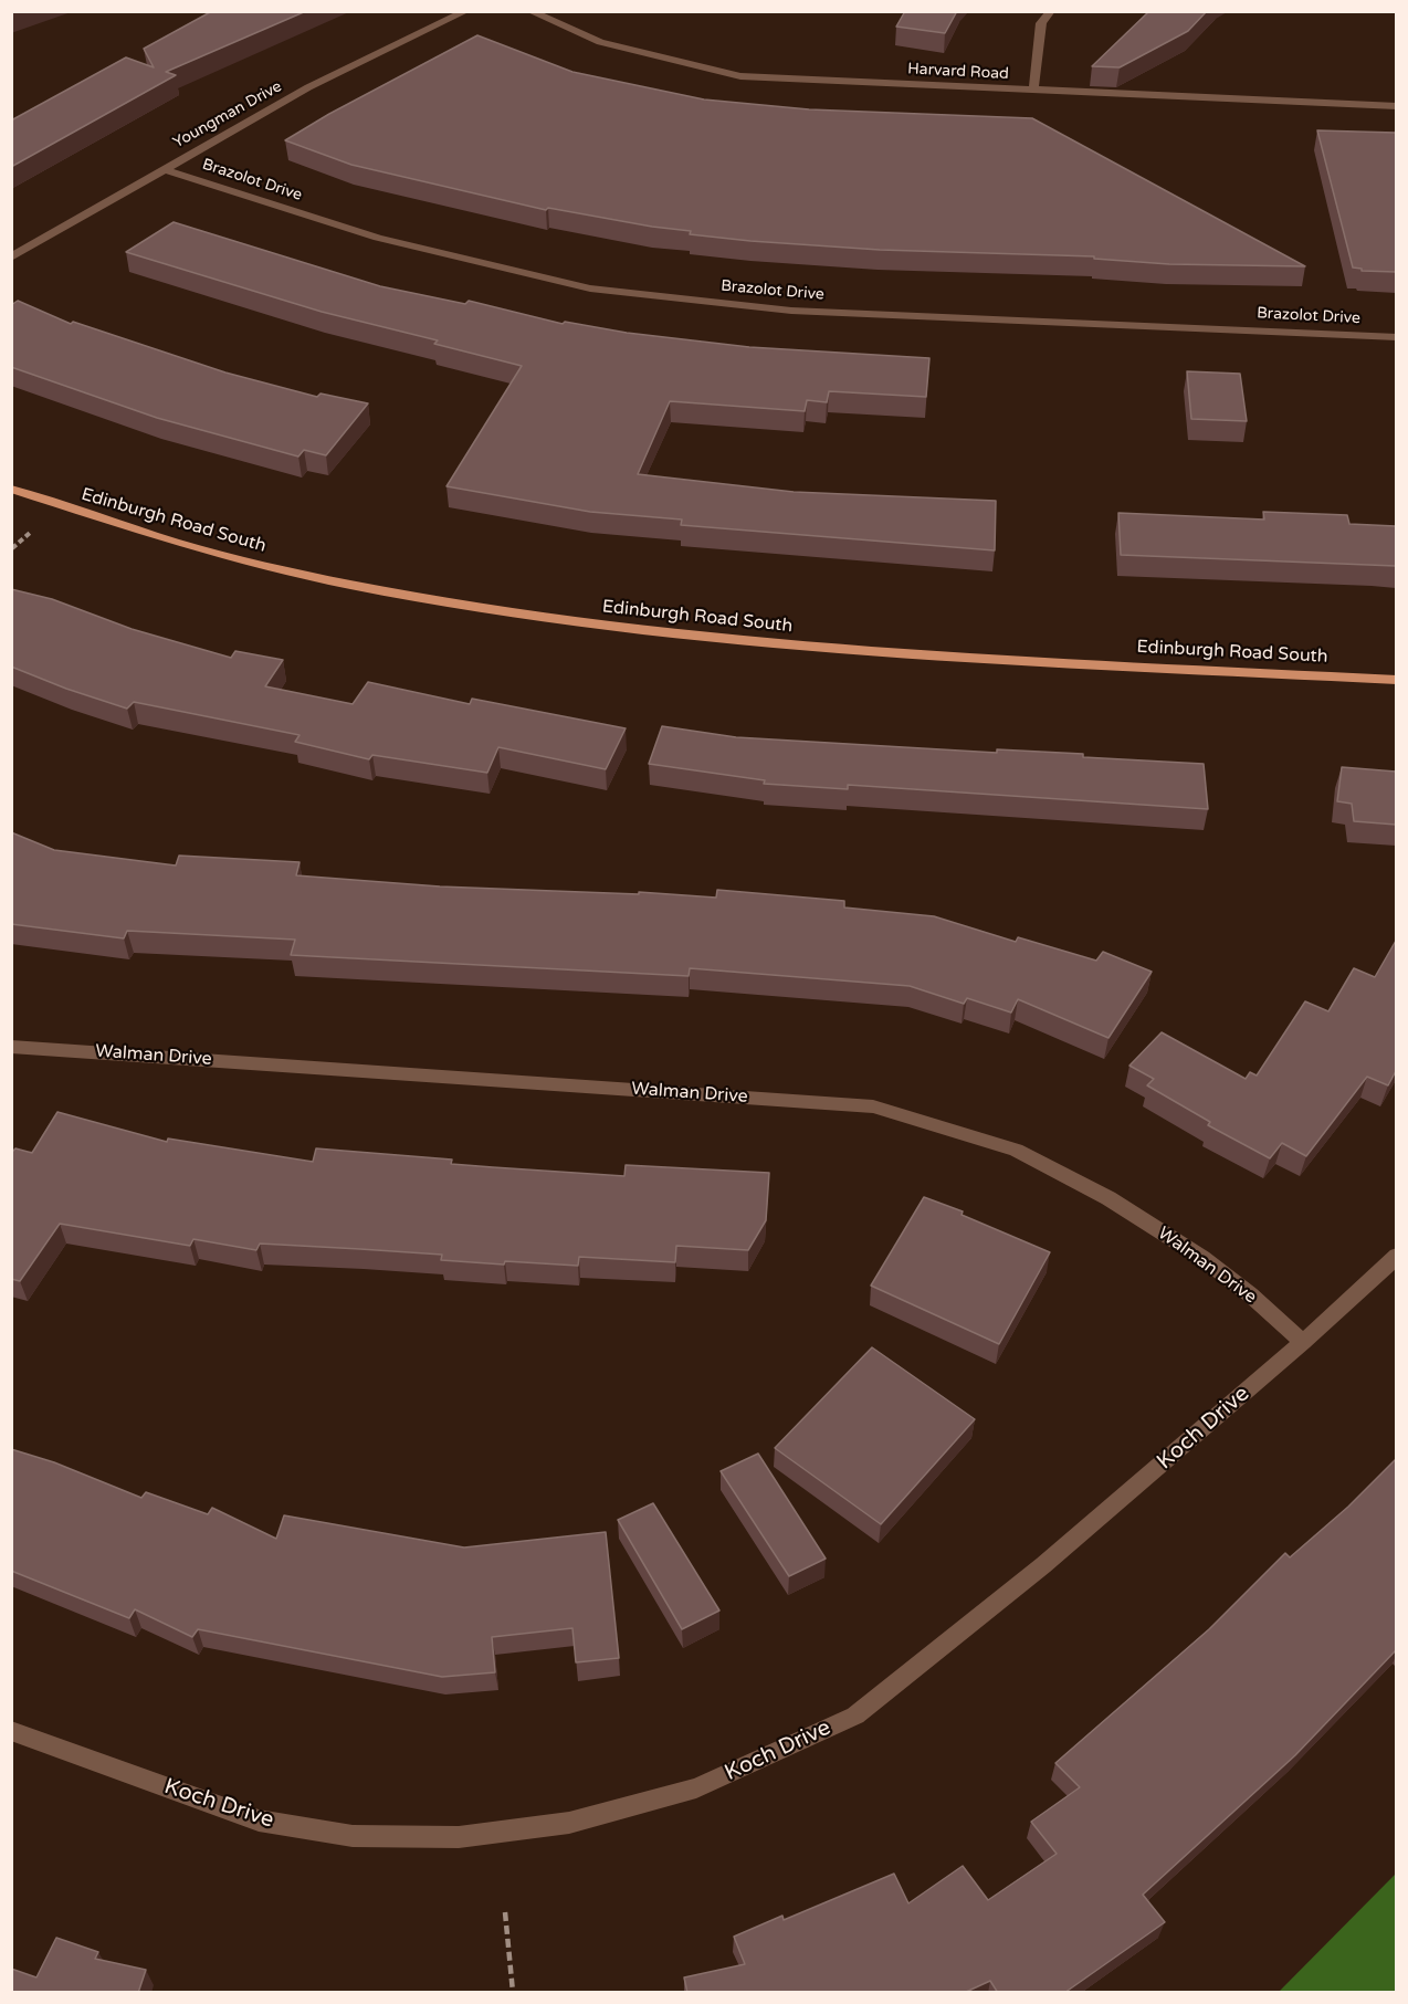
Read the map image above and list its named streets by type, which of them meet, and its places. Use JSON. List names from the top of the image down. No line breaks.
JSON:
{"streets":{"main road":["Edinburgh Road South"],"street":["Harvard Road","Youngman Drive","Brazolot Drive","Walman Drive","Koch Drive"]},"crossings":[["Youngman Drive","Brazolot Drive"],["Walman Drive","Koch Drive"]]}
